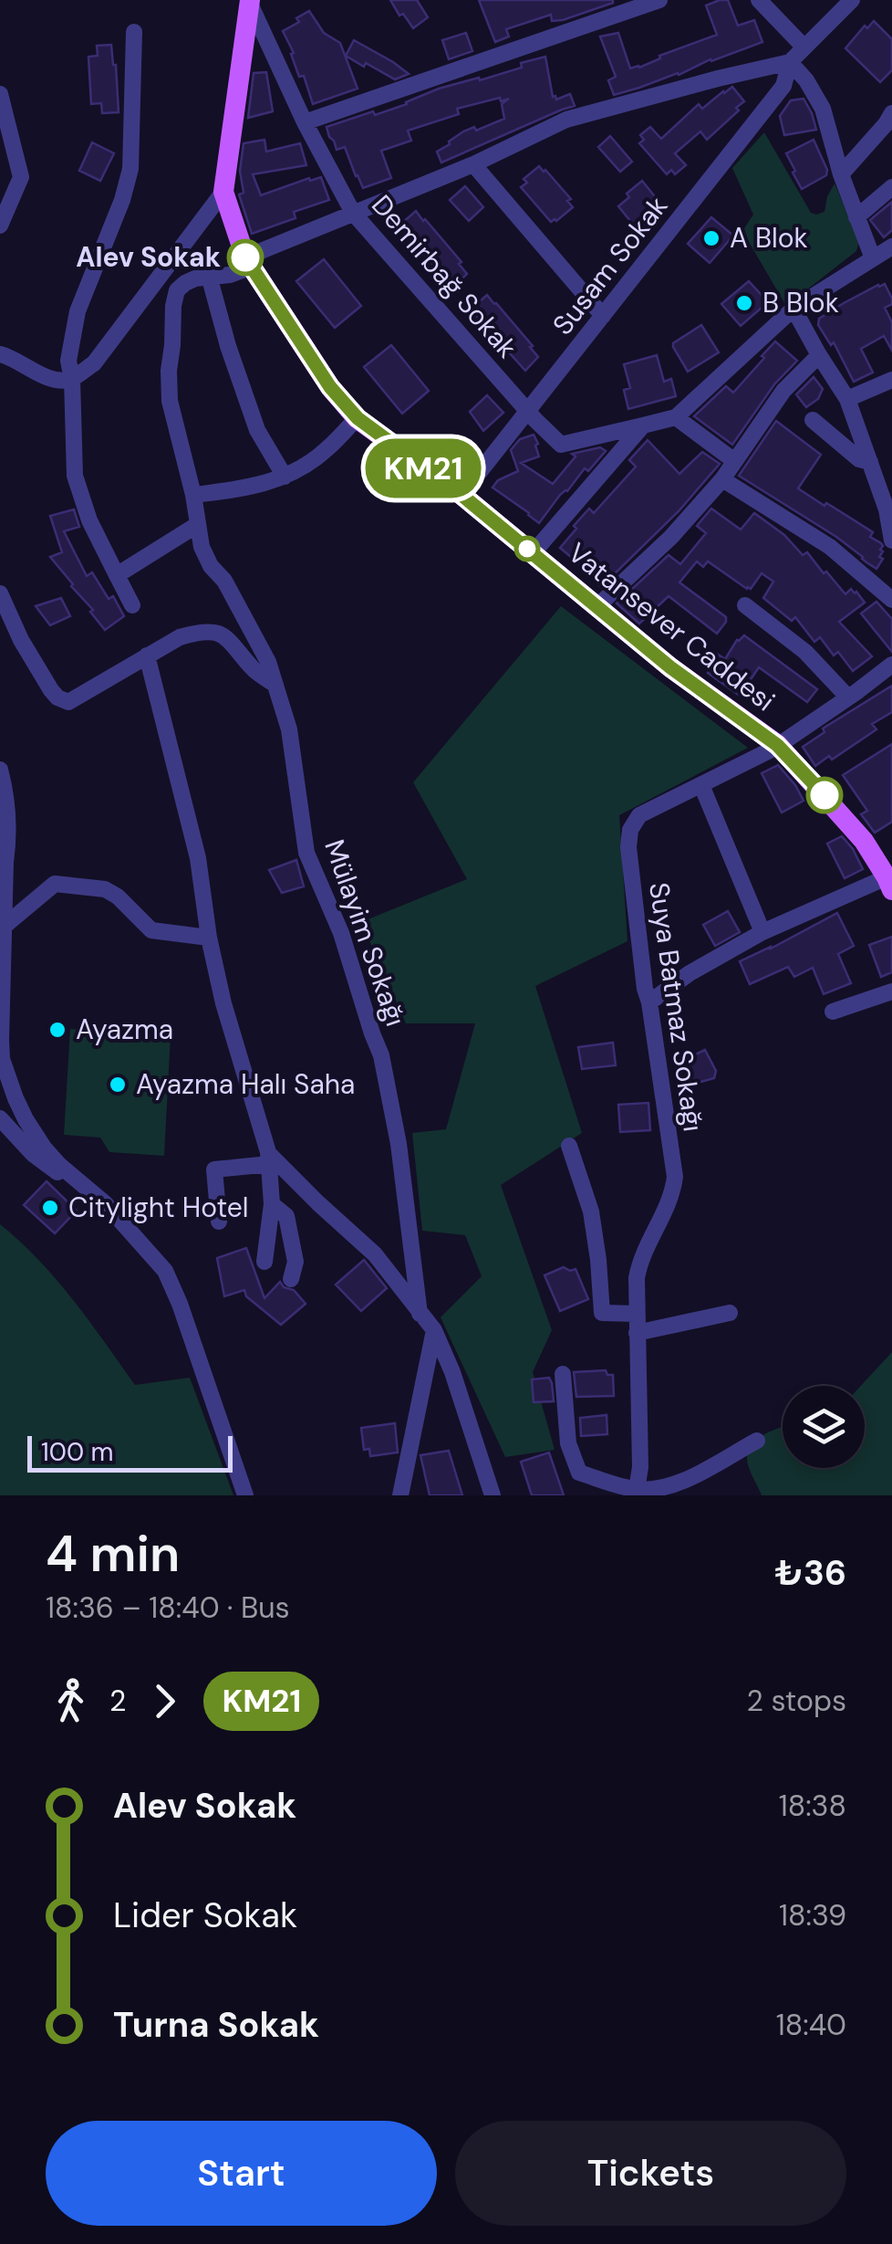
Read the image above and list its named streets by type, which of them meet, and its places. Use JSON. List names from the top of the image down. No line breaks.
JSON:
{"streets":{"main road":["Vatansever Caddesi"],"street":["Susam Sokak","Demirbağ Sokak","Mülayim Sokağı","Suya Batmaz Sokağı"]},"crossings":[["Susam Sokak","Demirbağ Sokak"],["Susam Sokak","Vatansever Caddesi"],["Demirbağ Sokak","Vatansever Caddesi"],["Vatansever Caddesi","Mülayim Sokağı"],["Vatansever Caddesi","Suya Batmaz Sokağı"]],"places":["A Blok","Alev Sokak","B Blok","Ayazma","Ayazma Halı Saha","Citylight Hotel"],"lines":["bus line KM21"],"scale_bar":"100 m","page":{"on_map":"KM21","scale":"100 m","heading":["4 min","18:36 – 18:40 · Bus","₺36"],"legs":["2","KM21","2 stops"],"list":[{"name":"Alev Sokak","value":"18:38"},{"name":"Lider Sokak","value":"18:39"},{"name":"Turna Sokak","value":"18:40"}],"buttons":["Start","Tickets"]}}
